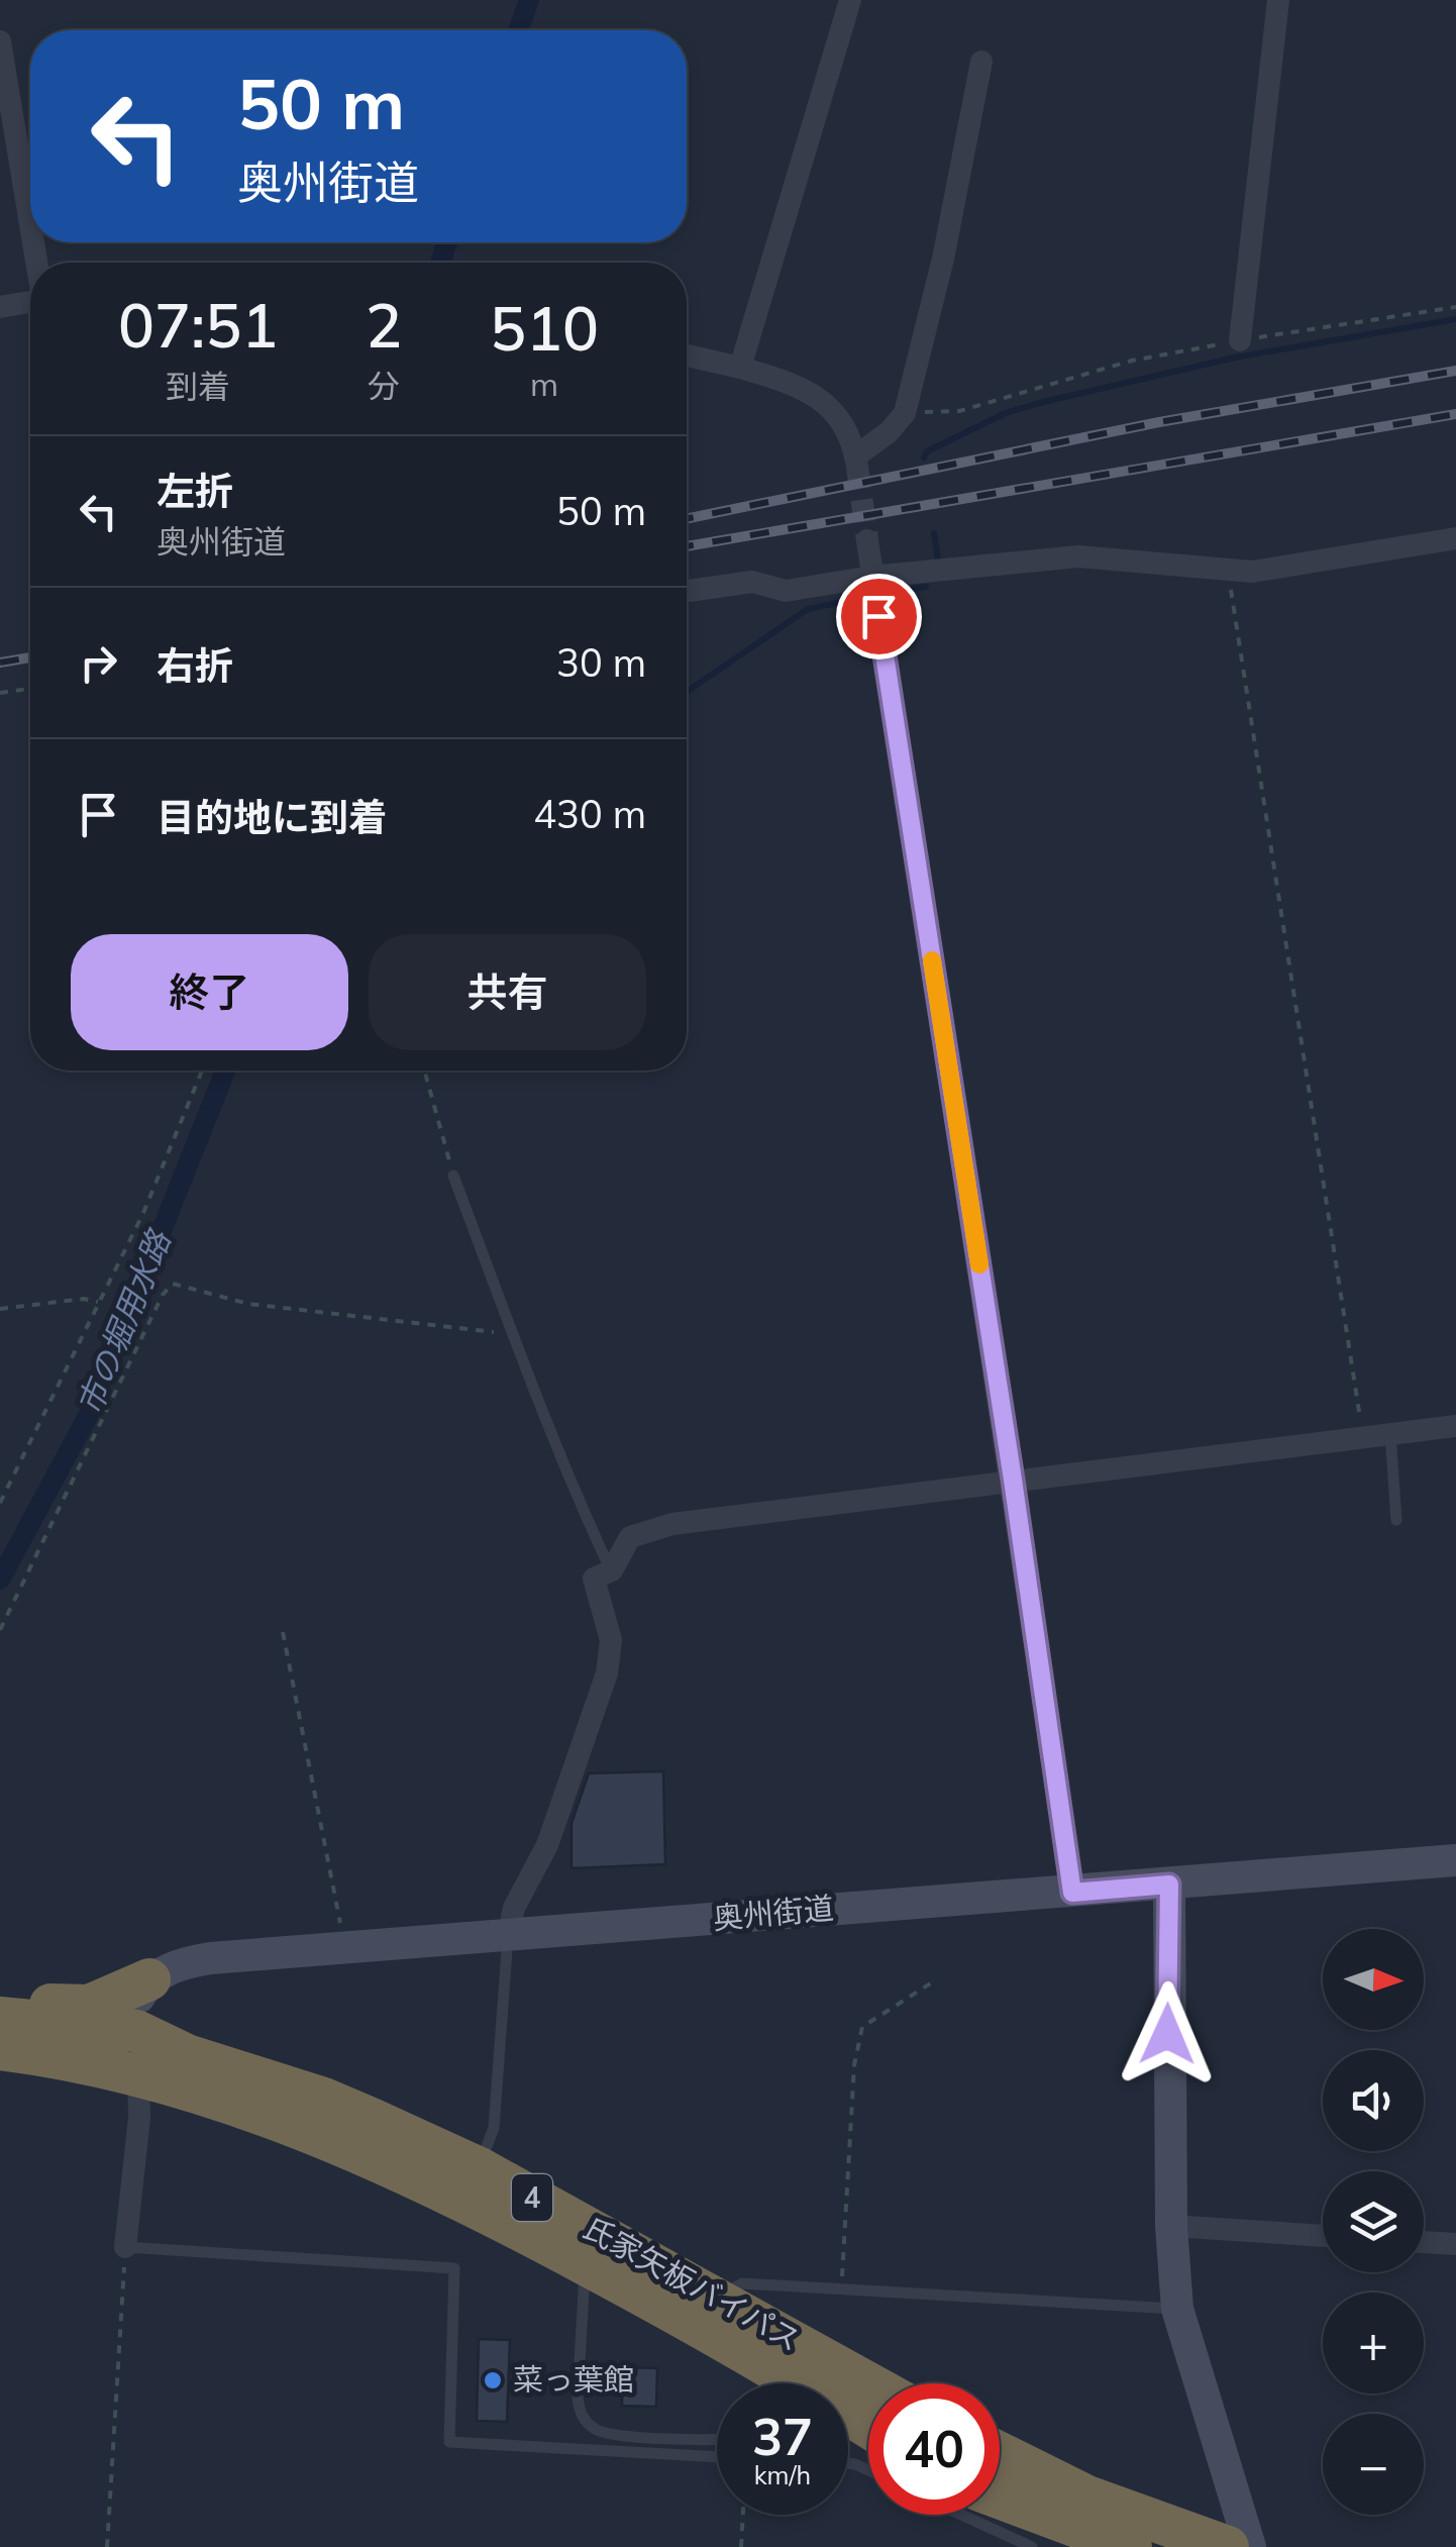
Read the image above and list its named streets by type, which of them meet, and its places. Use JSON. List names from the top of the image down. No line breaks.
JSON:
{"streets":{"highway":["4","氏家矢板バイパス"],"main road":["奥州街道"]},"crossings":[["4","氏家矢板バイパス"]],"water":["市の堀用水路"],"places":["菜っ葉館"],"north":"right","page":{"turn":["50 m","奥州街道"],"eta":["07:51","到着","2","分","510","m"],"list":[{"name":"左折","note":"奥州街道","value":"50 m"},{"name":"右折","value":"30 m"},{"name":"目的地に到着","value":"430 m"}],"buttons":["終了","共有"],"map_buttons":["+","−"],"speed":"37 km/h","limit":"40"}}
